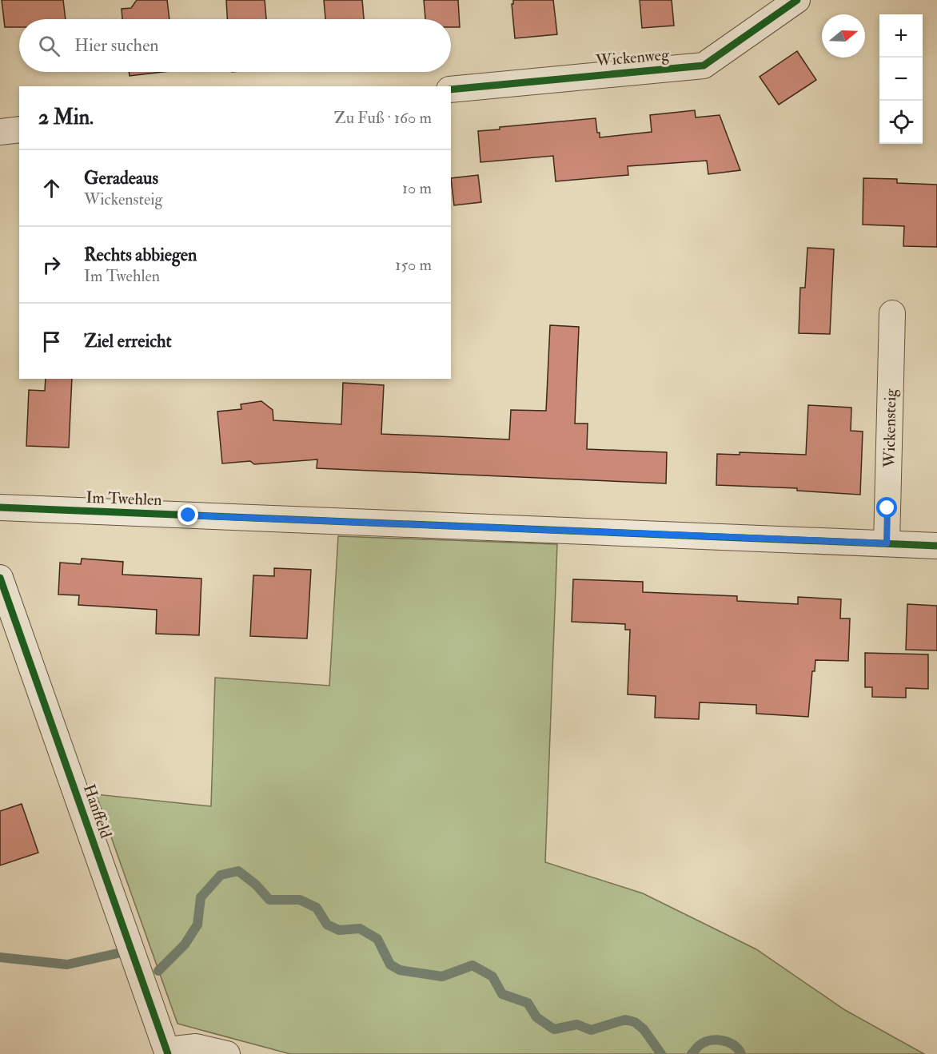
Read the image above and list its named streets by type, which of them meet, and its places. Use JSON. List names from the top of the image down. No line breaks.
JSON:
{"streets":{"street":["Wickenweg","Wickensteig","Im Twehlen","Hanffeld"]},"crossings":[["Wickensteig","Im Twehlen"]],"north":"right","page":{"map_buttons":["+","−"],"search":"Hier suchen","heading":["2 Min.","Zu Fuß · 160 m"],"list":[["Geradeaus","Wickensteig","10 m"],["Rechts abbiegen","Im Twehlen","150 m"],"Ziel erreicht"]}}
